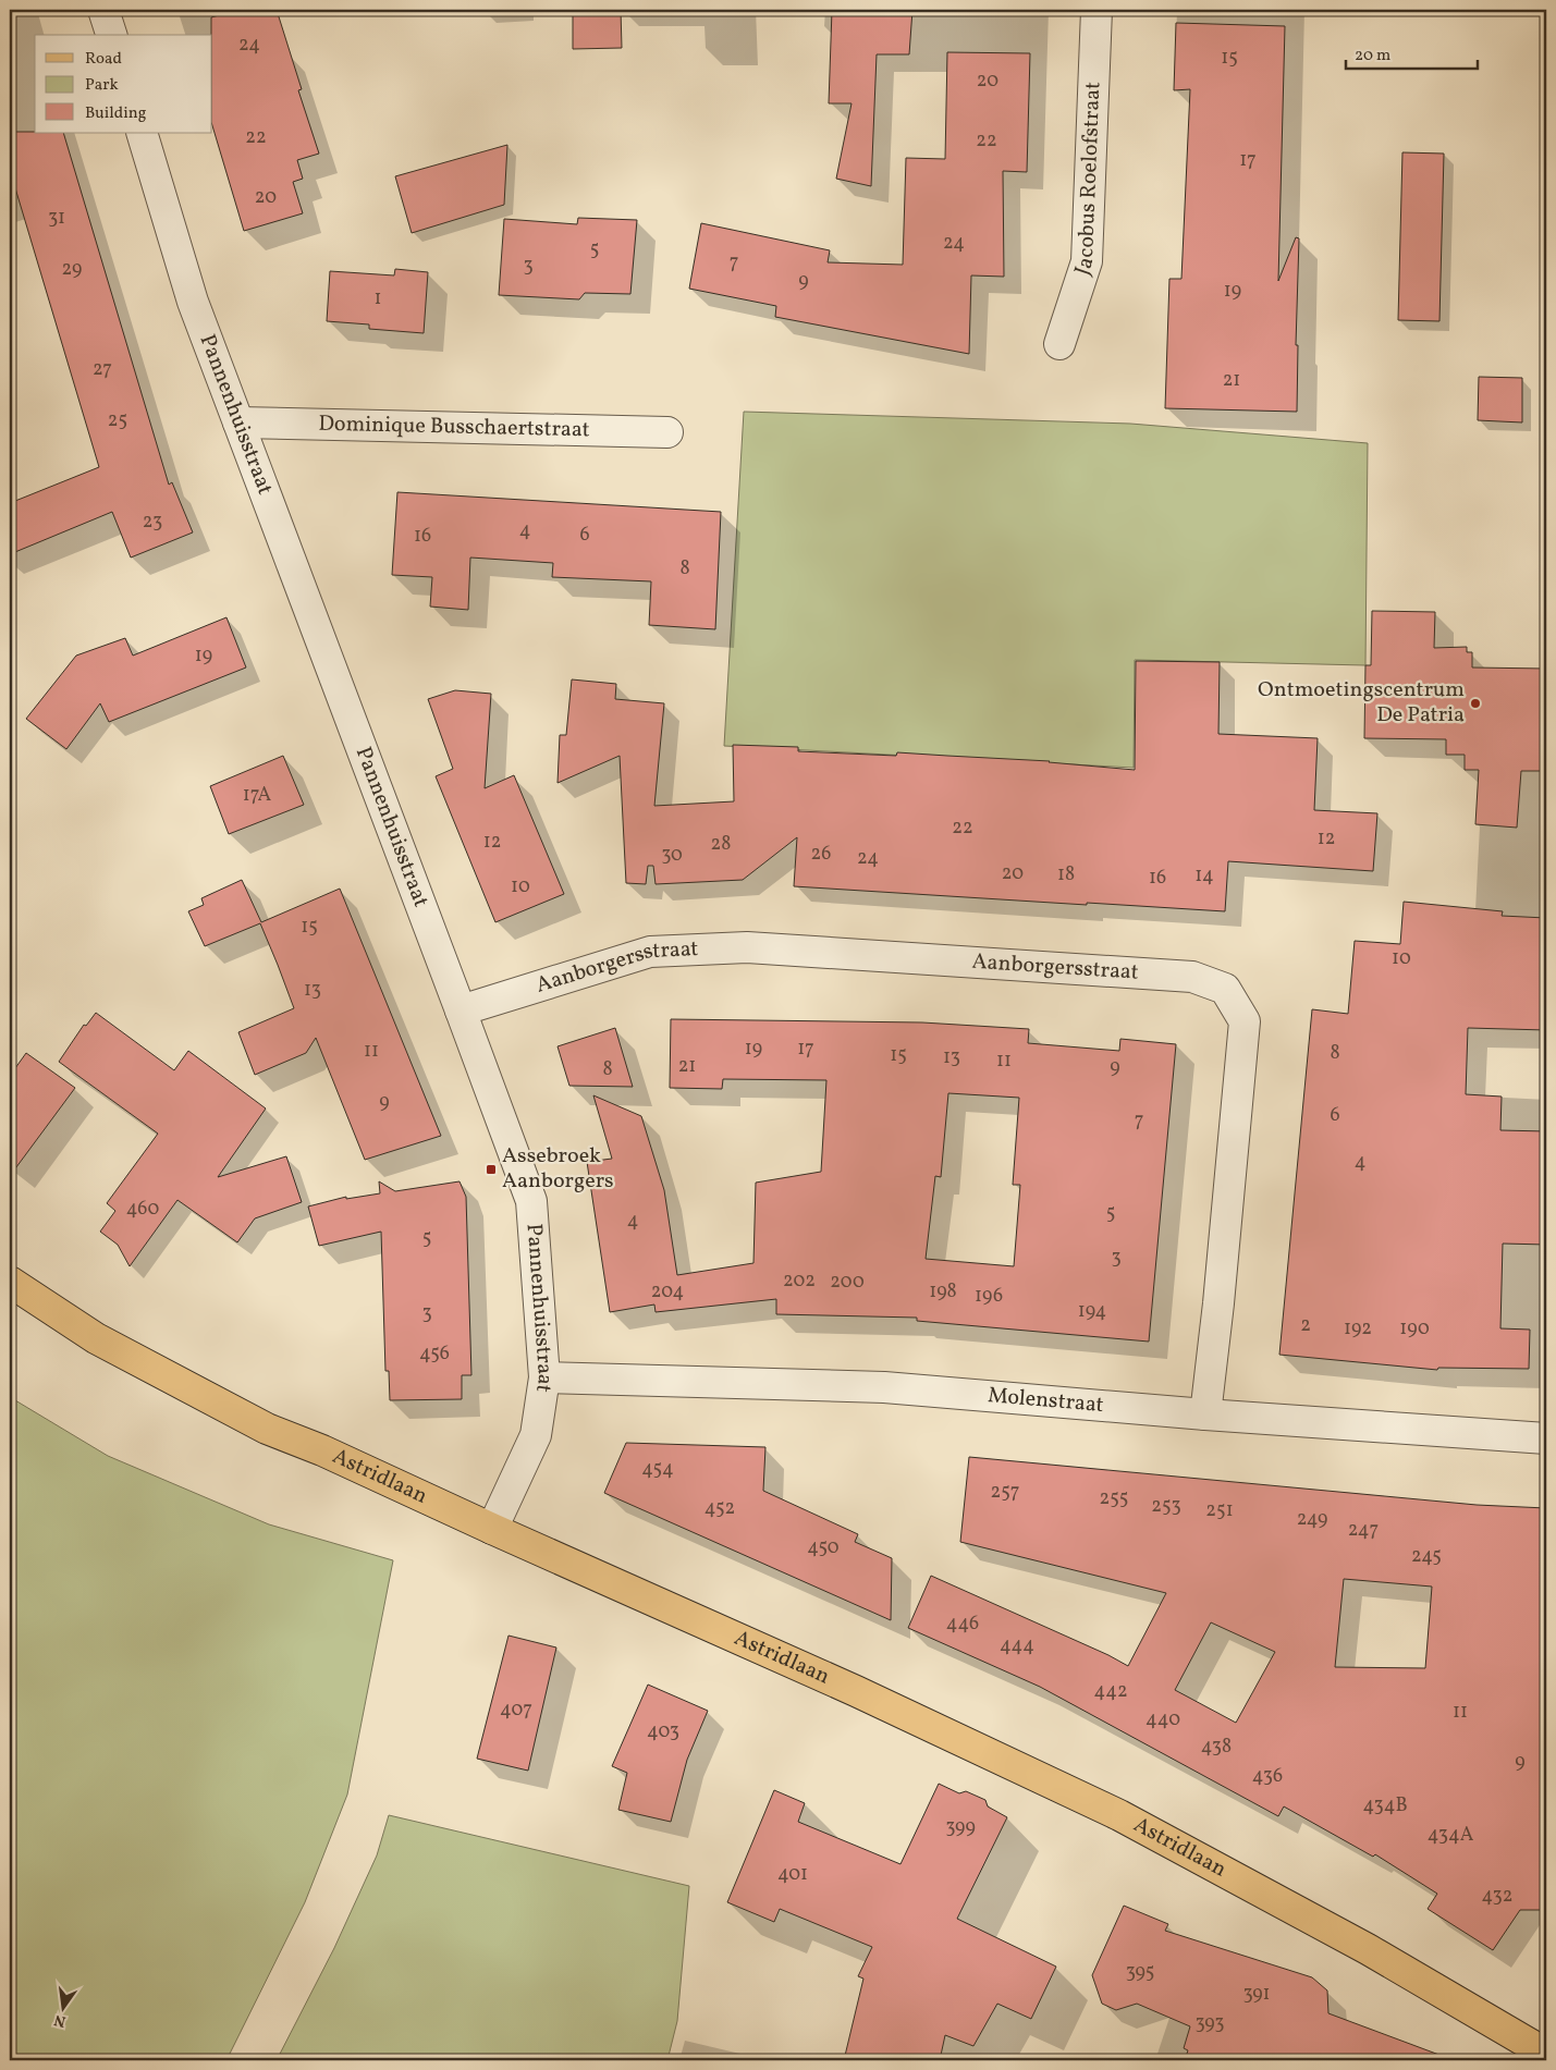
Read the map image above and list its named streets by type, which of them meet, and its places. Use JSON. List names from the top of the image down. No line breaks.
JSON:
{"streets":{"main road":["Astridlaan"],"street":["Jacobus Roelofstraat","Pannenhuisstraat","Dominique Busschaertstraat","Aanborgersstraat","Molenstraat"]},"crossings":[["Pannenhuisstraat","Dominique Busschaertstraat"],["Pannenhuisstraat","Aanborgersstraat"],["Pannenhuisstraat","Molenstraat"],["Pannenhuisstraat","Astridlaan"],["Aanborgersstraat","Molenstraat"]],"places":{"other":["Ontmoetingscentrum De Patria"],"transit":["Assebroek Aanborgers"]},"house_numbers":["24","15","20","22","22","17","20","31","24","5","7","3","29","9","19","1","27","21","25","23","4","6","16","8","19","17A","22","12","12","28","26","30","24","20","18","14","16","10","15","10","13","19","17","11","8","15","13","11","21","9","8","9","6","7","4","460","5","4","5","3","202","200","204","198","196","194","3","2","192","190","456","454","257","255","253","452","251","249","247","450","245","446","444","442","407","11","440","403","438","9","436","434B","399","434A","401","432","395","391","393"],"legend":["Road","Park","Building"],"scale_bar":"20 m","north":"bottom"}
